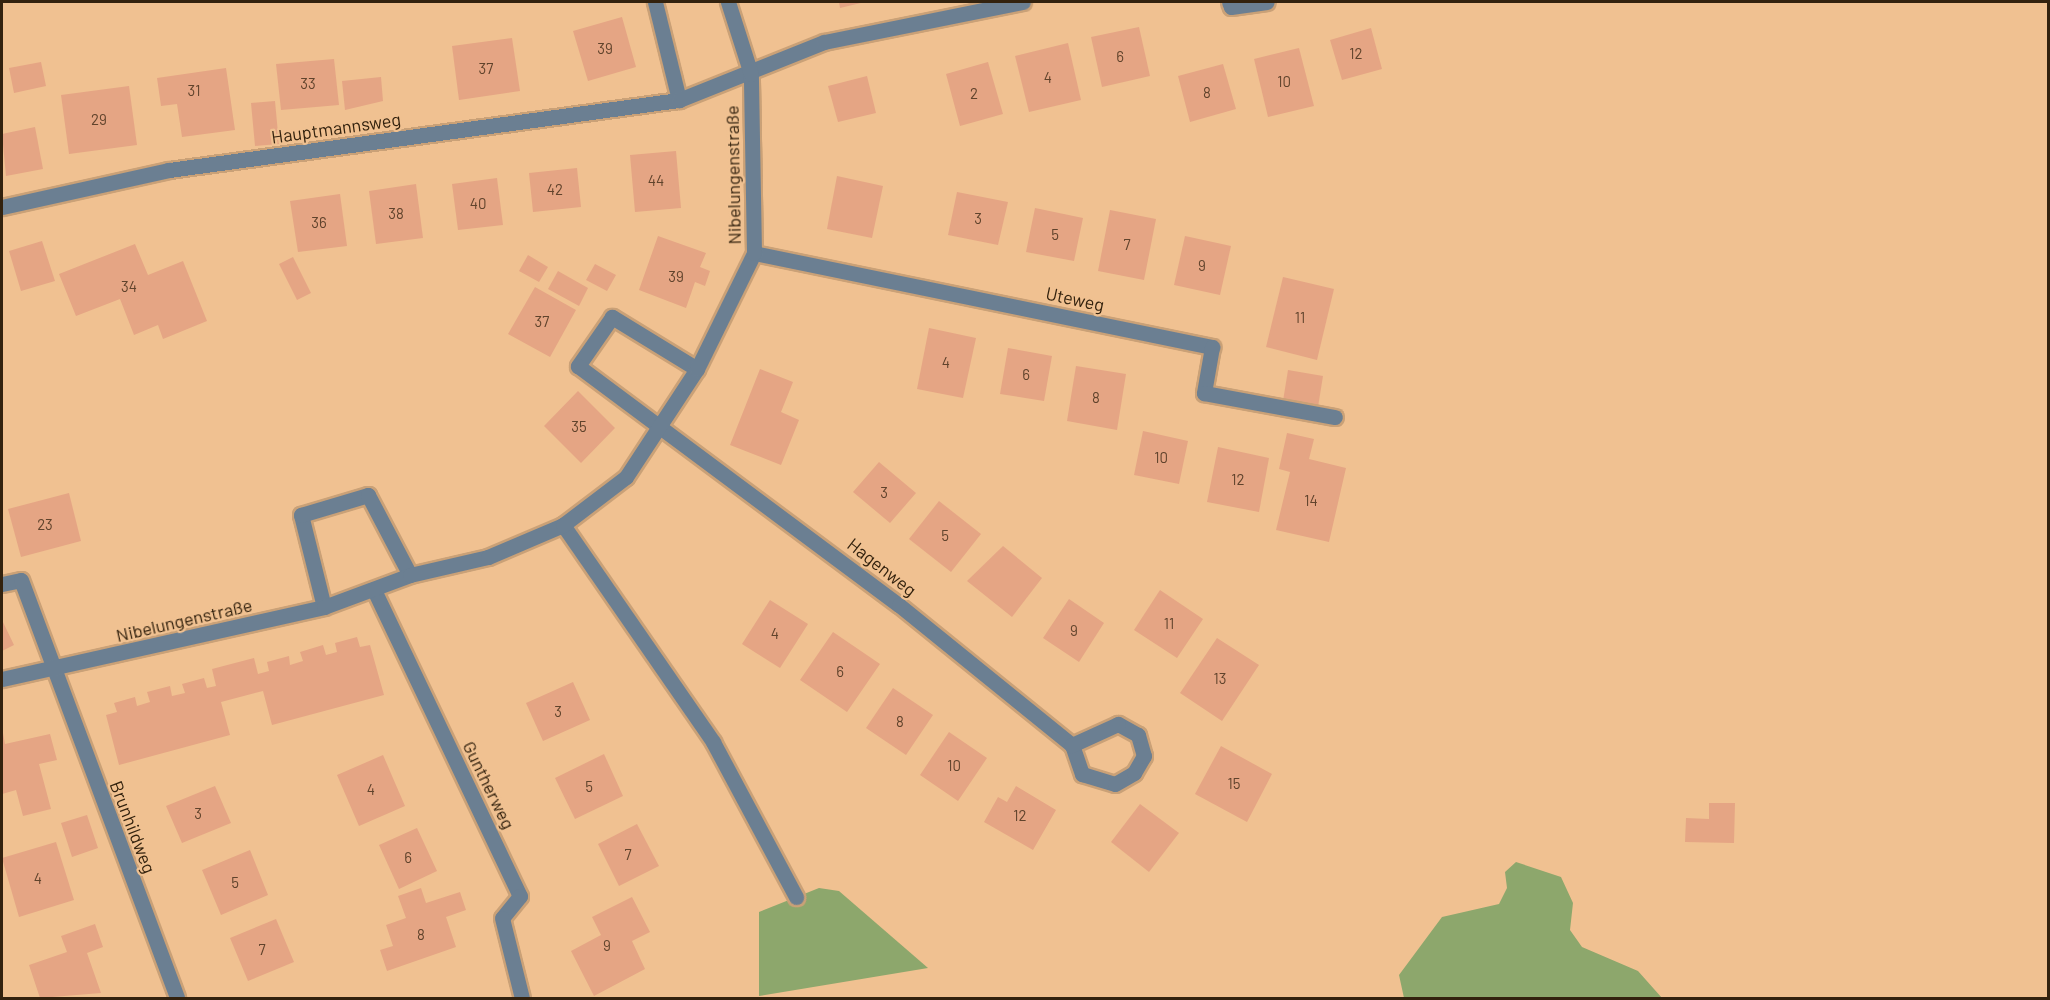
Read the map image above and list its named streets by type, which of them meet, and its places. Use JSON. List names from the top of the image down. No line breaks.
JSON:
{"streets":{"street":["Hauptmannsweg","Nibelungenstraße","Uteweg","Hagenweg","Guntherweg","Brunhildweg"]},"crossings":[["Hauptmannsweg","Nibelungenstraße"],["Nibelungenstraße","Uteweg"],["Nibelungenstraße","Hagenweg"],["Nibelungenstraße","Guntherweg"],["Nibelungenstraße","Brunhildweg"]],"house_numbers":["39","12","6","37","4","10","33","31","8","2","29","44","42","40","38","3","36","5","7","9","39","34","11","37","4","6","8","35","10","12","3","14","23","5","11","9","4","6","13","3","8","10","15","5","4","3","12","7","6","4","5","8","9","7"]}
